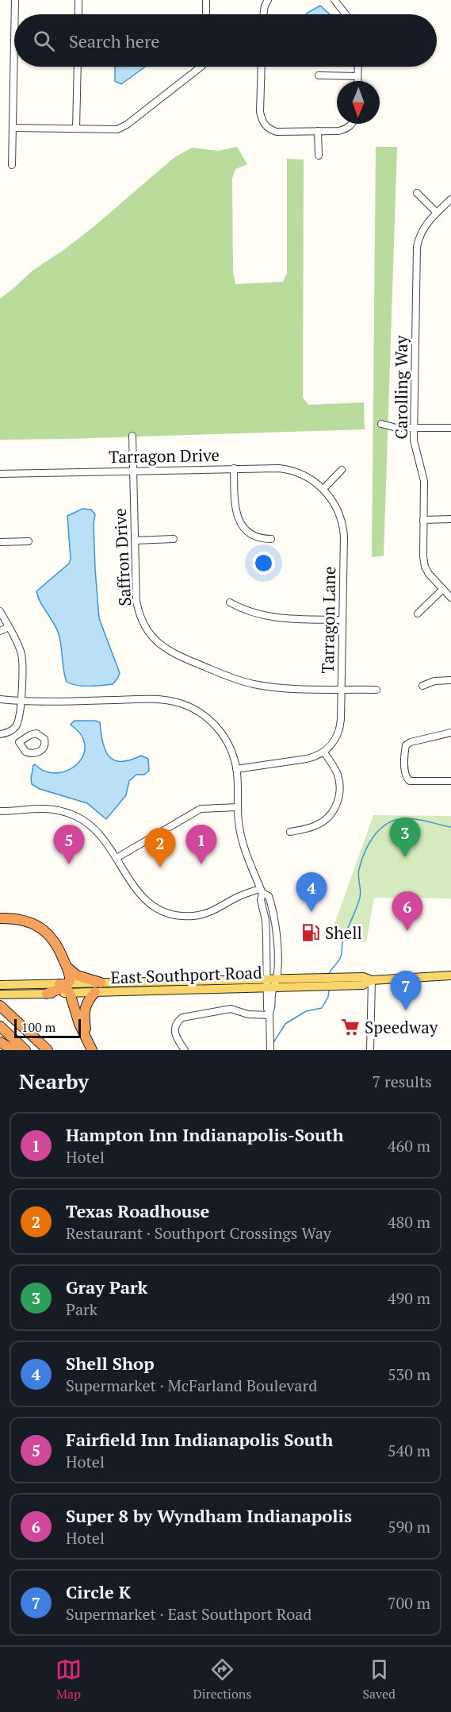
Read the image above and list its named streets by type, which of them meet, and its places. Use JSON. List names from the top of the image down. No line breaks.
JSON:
{"streets":{"main road":["East Southport Road"],"street":["Carolling Way","Tarragon Drive","Saffron Drive","Tarragon Lane"]},"crossings":[["Tarragon Drive","Saffron Drive"],["Tarragon Drive","Tarragon Lane"],["Saffron Drive","Tarragon Lane"]],"places":{"fuel station":["Shell"],"supermarket":["Speedway"]},"scale_bar":"100 m","north":"bottom","page":{"search":"Search here","pins":["3","1","5","2","4","6","7"],"scale":"100 m","heading":["Nearby","7 results"],"list":[{"mark":"1","name":"Hampton Inn Indianapolis-South","note":"Hotel","value":"460 m"},{"mark":"2","name":"Texas Roadhouse","note":"Restaurant · Southport Crossings Way","value":"480 m"},{"mark":"3","name":"Gray Park","note":"Park","value":"490 m"},{"mark":"4","name":"Shell Shop","note":"Supermarket · McFarland Boulevard","value":"530 m"},{"mark":"5","name":"Fairfield Inn Indianapolis South","note":"Hotel","value":"540 m"},{"mark":"6","name":"Super 8 by Wyndham Indianapolis","note":"Hotel","value":"590 m"},{"mark":"7","name":"Circle K","note":"Supermarket · East Southport Road","value":"700 m"}],"nav":["Map","Directions","Saved"]}}
